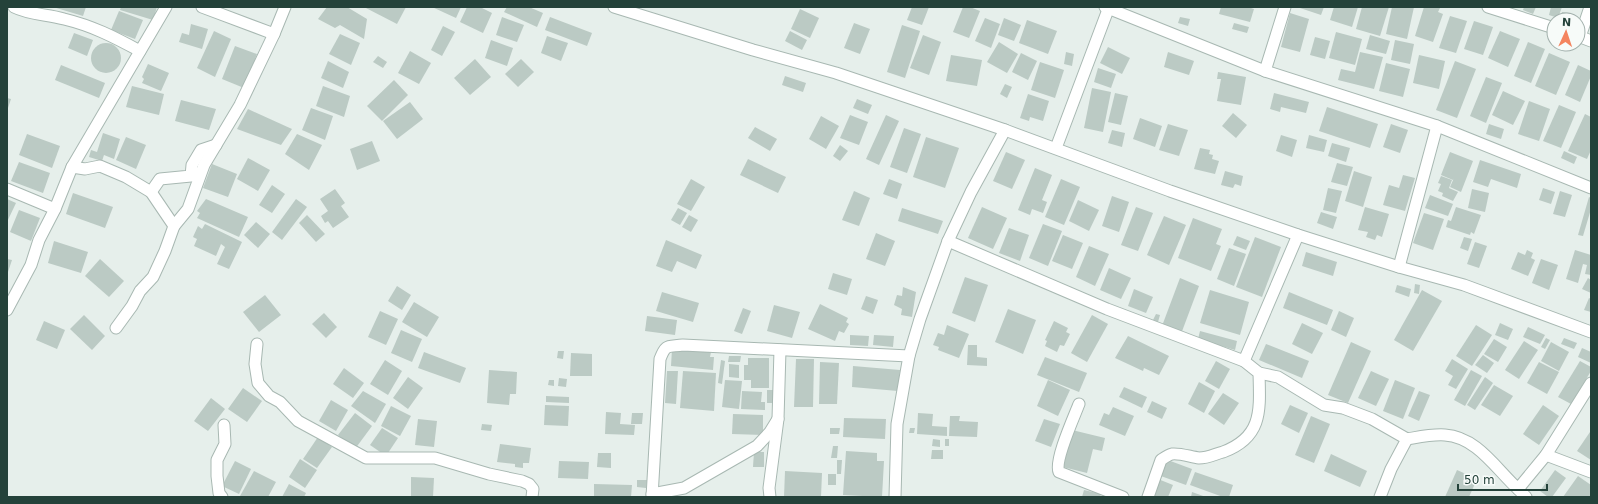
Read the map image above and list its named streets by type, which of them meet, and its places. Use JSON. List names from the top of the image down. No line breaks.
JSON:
{"scale_bar":"50 m","north":"top"}
